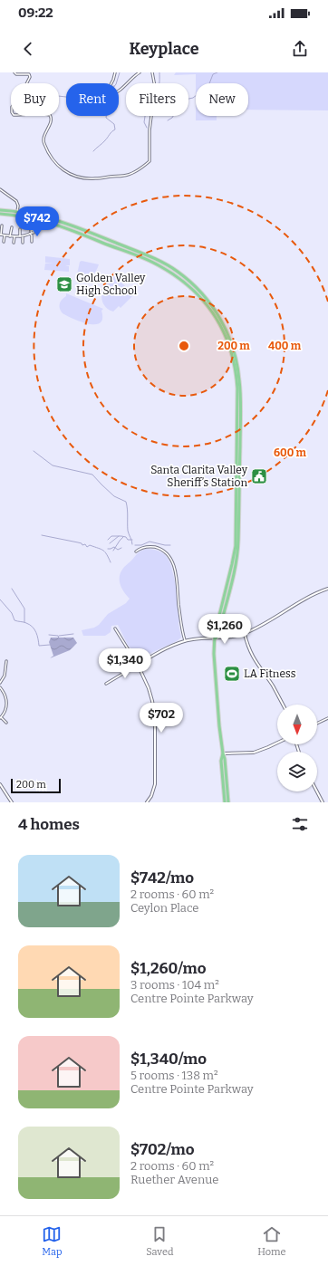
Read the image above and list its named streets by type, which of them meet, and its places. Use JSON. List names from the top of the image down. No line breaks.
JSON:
{"places":{"school or university":["Golden Valley High School"],"public building":["Santa Clarita Valley Sheriff’s Station"],"sports":["LA Fitness"]},"scale_bar":"200 m","north":"bottom","page":{"status":"09:22","header":"Keyplace","chip":["Buy","Rent","Filters","New"],"price":["$742","$1,260","$1,340","$702"],"scale":"200 m","heading":"4 homes","list":[{"name":"$742/mo","note":"2 rooms · 60 m² · Ceylon Place"},{"name":"$1,260/mo","note":"3 rooms · 104 m² · Centre Pointe Parkway"},{"name":"$1,340/mo","note":"5 rooms · 138 m² · Centre Pointe Parkway"},{"name":"$702/mo","note":"2 rooms · 60 m² · Ruether Avenue"}],"tabs":["Map","Saved","Home"]},"rings":["200 m","400 m","600 m"]}
